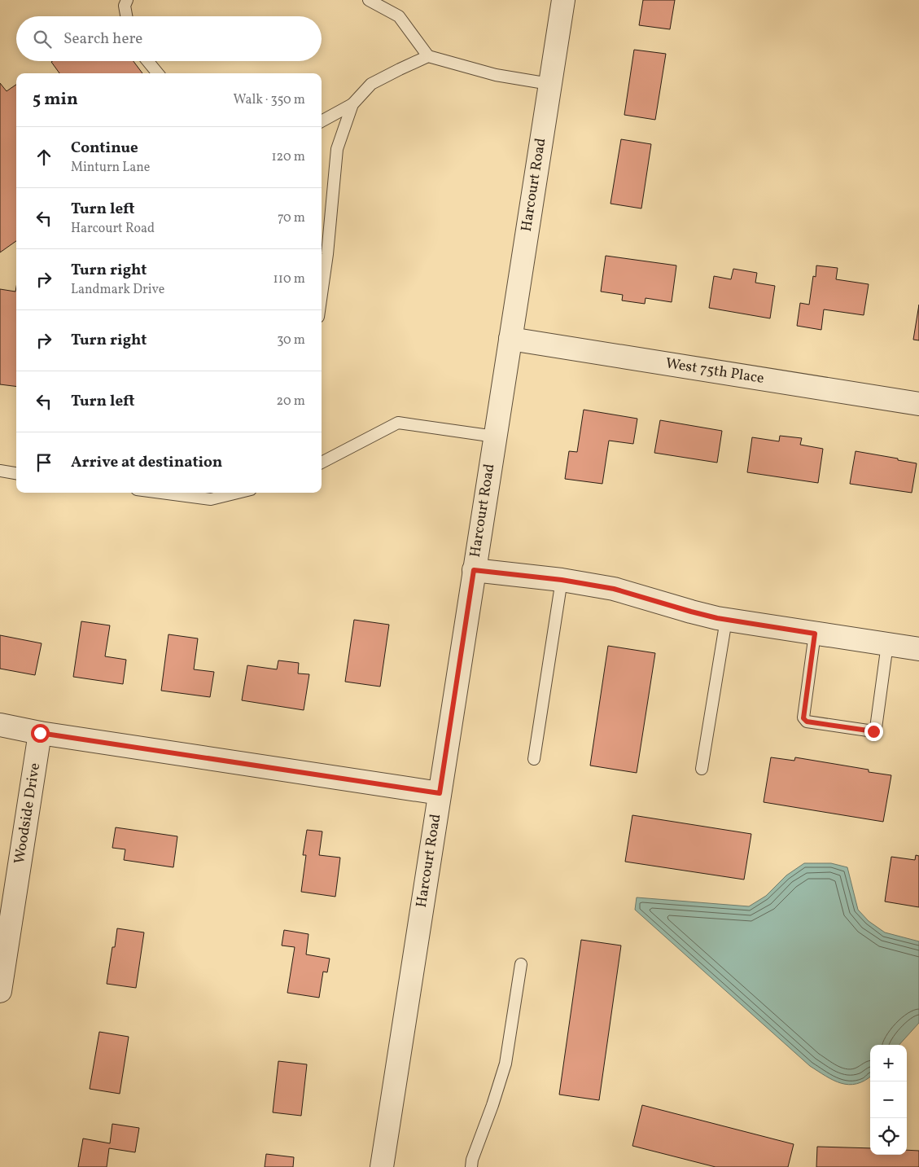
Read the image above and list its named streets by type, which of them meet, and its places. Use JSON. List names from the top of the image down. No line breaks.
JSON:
{"streets":{"street":["Harcourt Road","West 75th Place","Woodside Drive"]},"crossings":[["Harcourt Road","West 75th Place"]],"page":{"search":"Search here","heading":["5 min","Walk · 350 m"],"list":[["Continue","Minturn Lane","120 m"],["Turn left","Harcourt Road","70 m"],["Turn right","Landmark Drive","110 m"],["Turn right","30 m"],["Turn left","20 m"],"Arrive at destination"],"map_buttons":["+","−"]}}
